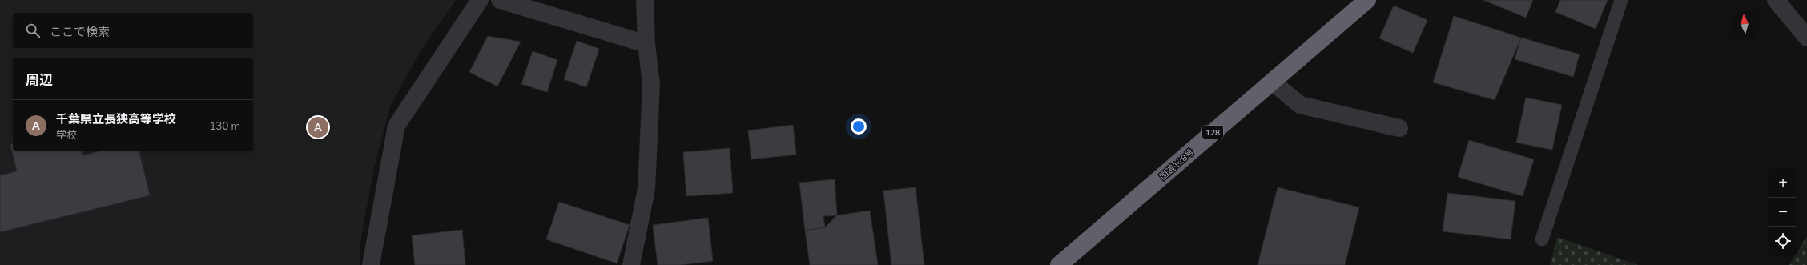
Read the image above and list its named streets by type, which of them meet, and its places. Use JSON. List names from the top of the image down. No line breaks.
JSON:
{"streets":{"highway":["128","国道128号"]},"north":"top","page":{"search":"ここで検索","heading":"周辺","list":[{"mark":"A","name":"千葉県立長狭高等学校","note":"学校","value":"130 m"}],"pins":"A","map_buttons":["+","−"]}}
